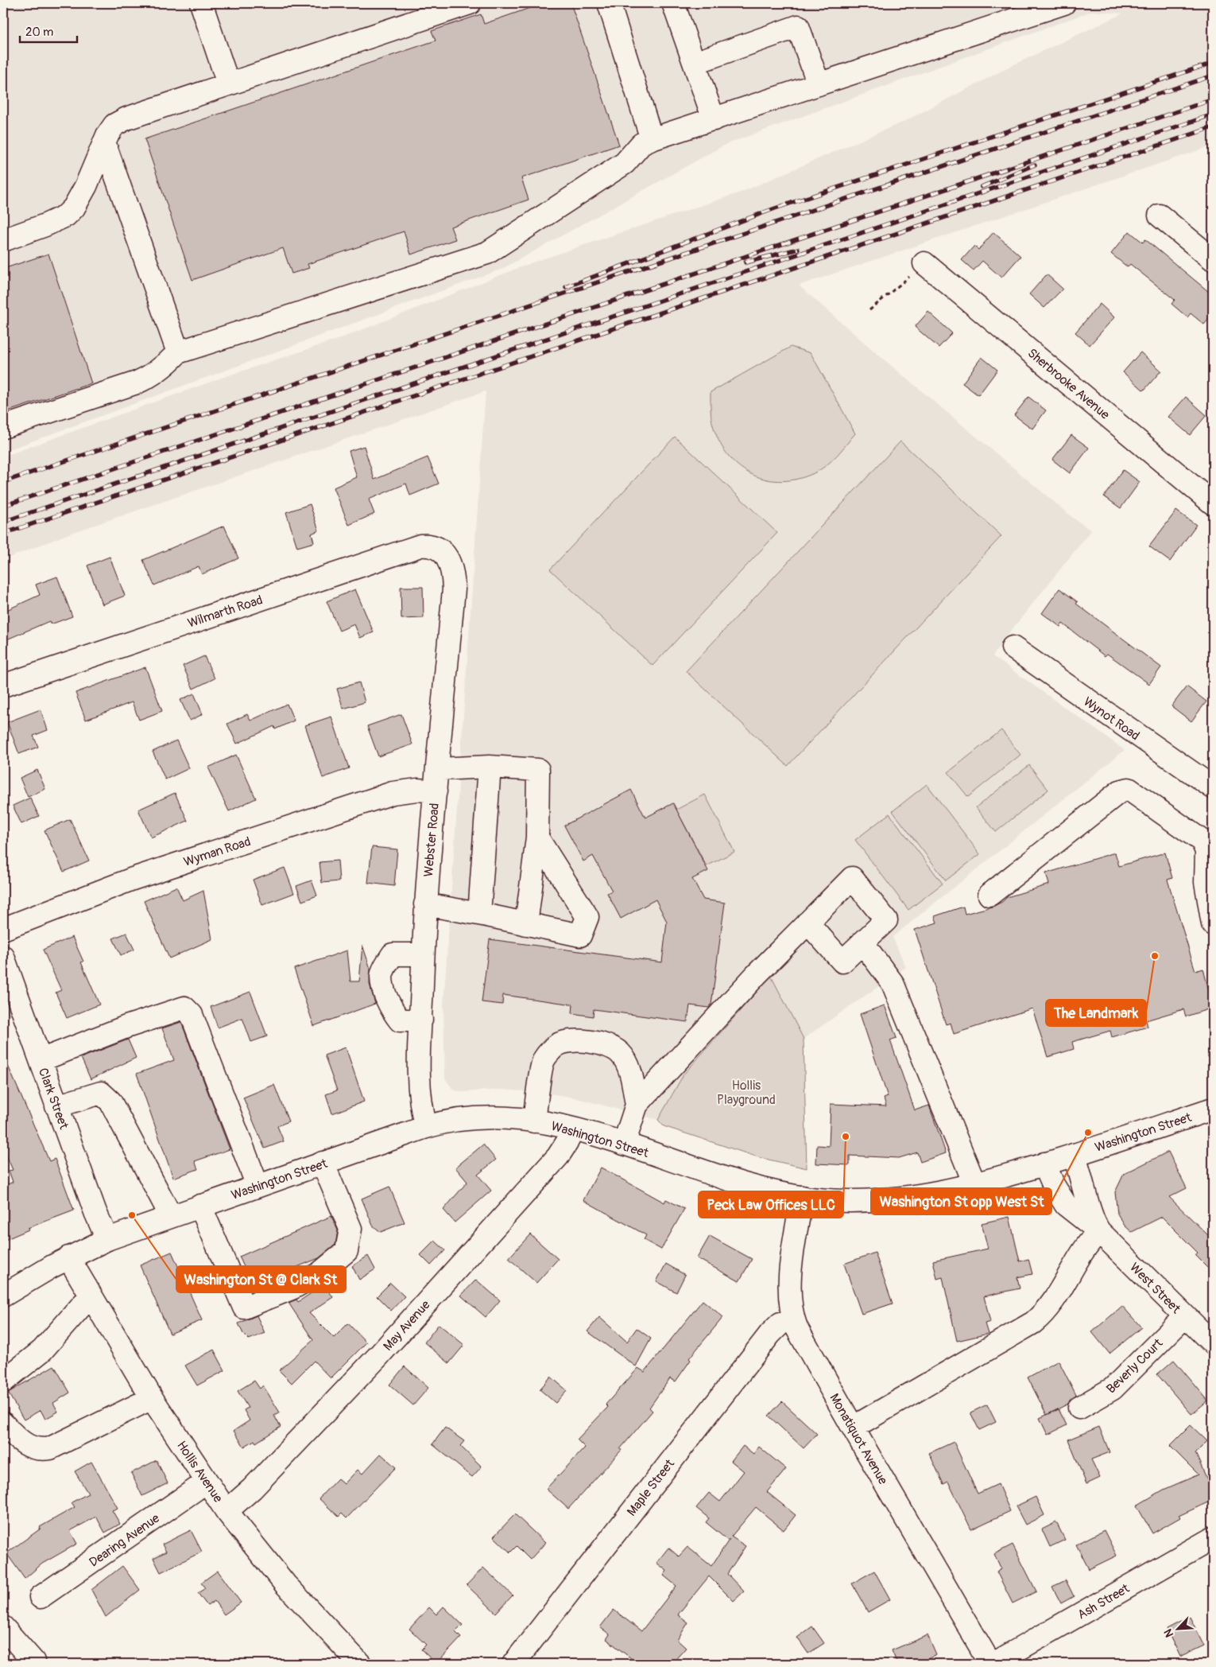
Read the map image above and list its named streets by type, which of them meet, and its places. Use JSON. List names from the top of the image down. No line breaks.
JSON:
{"streets":{"street":["Sherbrooke Avenue","Wilmarth Road","Wynot Road","Webster Road","Wyman Road","Clark Street","Washington Street","West Street","May Avenue","Beverly Court","Monatiquot Avenue","Hollis Avenue","Maple Street","Dearing Avenue","Ash Street"]},"crossings":[["Wilmarth Road","Webster Road"],["Webster Road","Wyman Road"],["Webster Road","Washington Street"],["Clark Street","Washington Street"],["Washington Street","West Street"],["Washington Street","May Avenue"],["Washington Street","Monatiquot Avenue"],["Washington Street","Hollis Avenue"],["West Street","Beverly Court"],["May Avenue","Hollis Avenue"],["Monatiquot Avenue","Maple Street"],["Hollis Avenue","Dearing Avenue"]],"parks":["Hollis Playground"],"places":["The Landmark","Washington St opp West St","Peck Law Offices LLC","Washington St @ Clark St"],"scale_bar":"20 m","north":"bottom left"}
